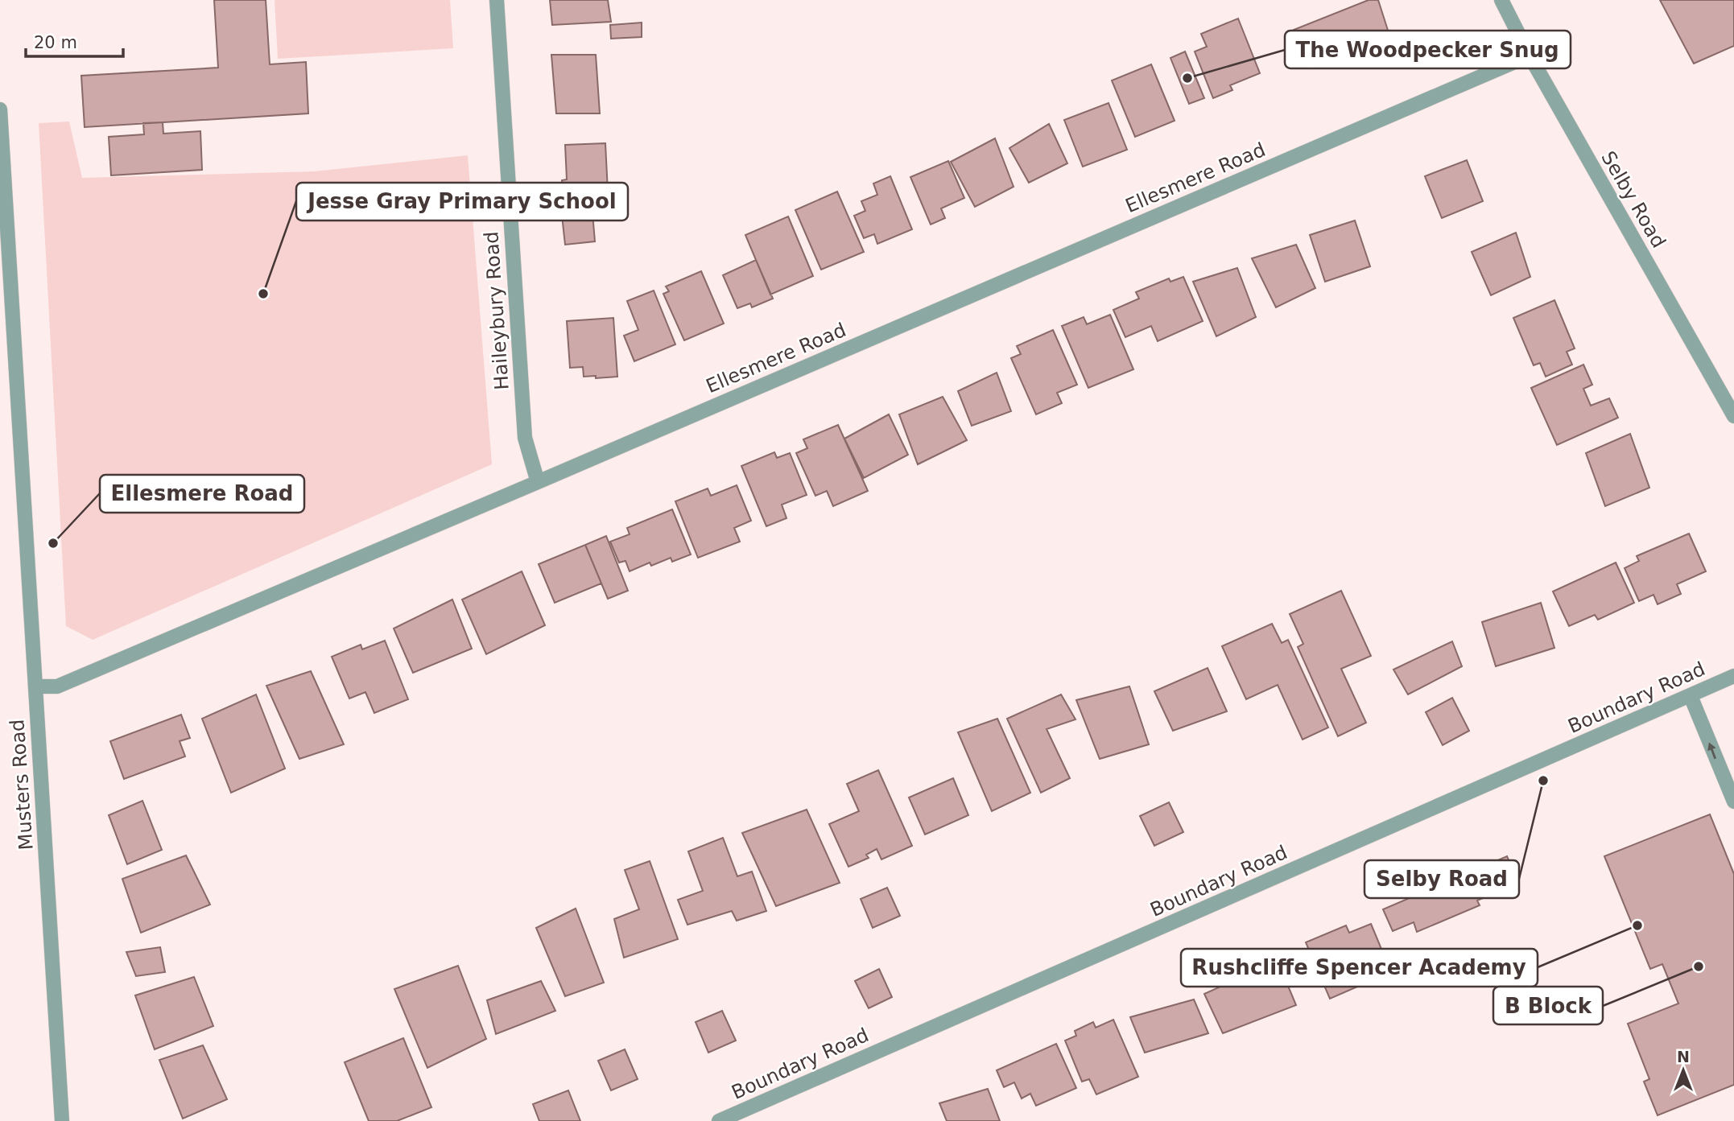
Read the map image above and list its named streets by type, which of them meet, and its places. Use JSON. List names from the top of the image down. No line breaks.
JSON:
{"streets":{"street":["Ellesmere Road","Selby Road","Haileybury Road","Boundary Road","Musters Road"]},"crossings":[["Ellesmere Road","Selby Road"],["Ellesmere Road","Haileybury Road"],["Ellesmere Road","Musters Road"]],"places":["The Woodpecker Snug","Jesse Gray Primary School","Ellesmere Road","Selby Road","Rushcliffe Spencer Academy","B Block"],"scale_bar":"20 m","north":"top"}
